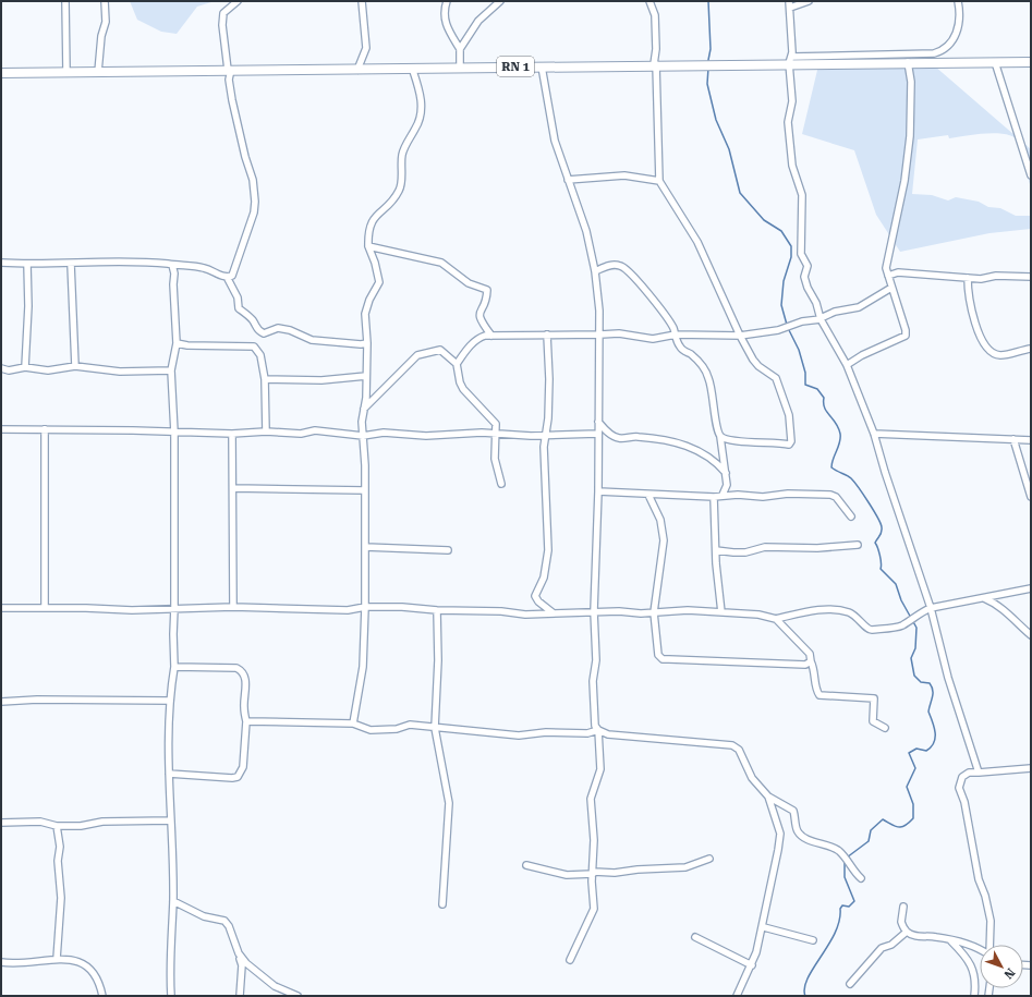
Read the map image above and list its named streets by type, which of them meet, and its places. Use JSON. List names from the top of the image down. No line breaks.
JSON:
{"streets":{"main road":["RN 1"]},"north":"bottom right"}
